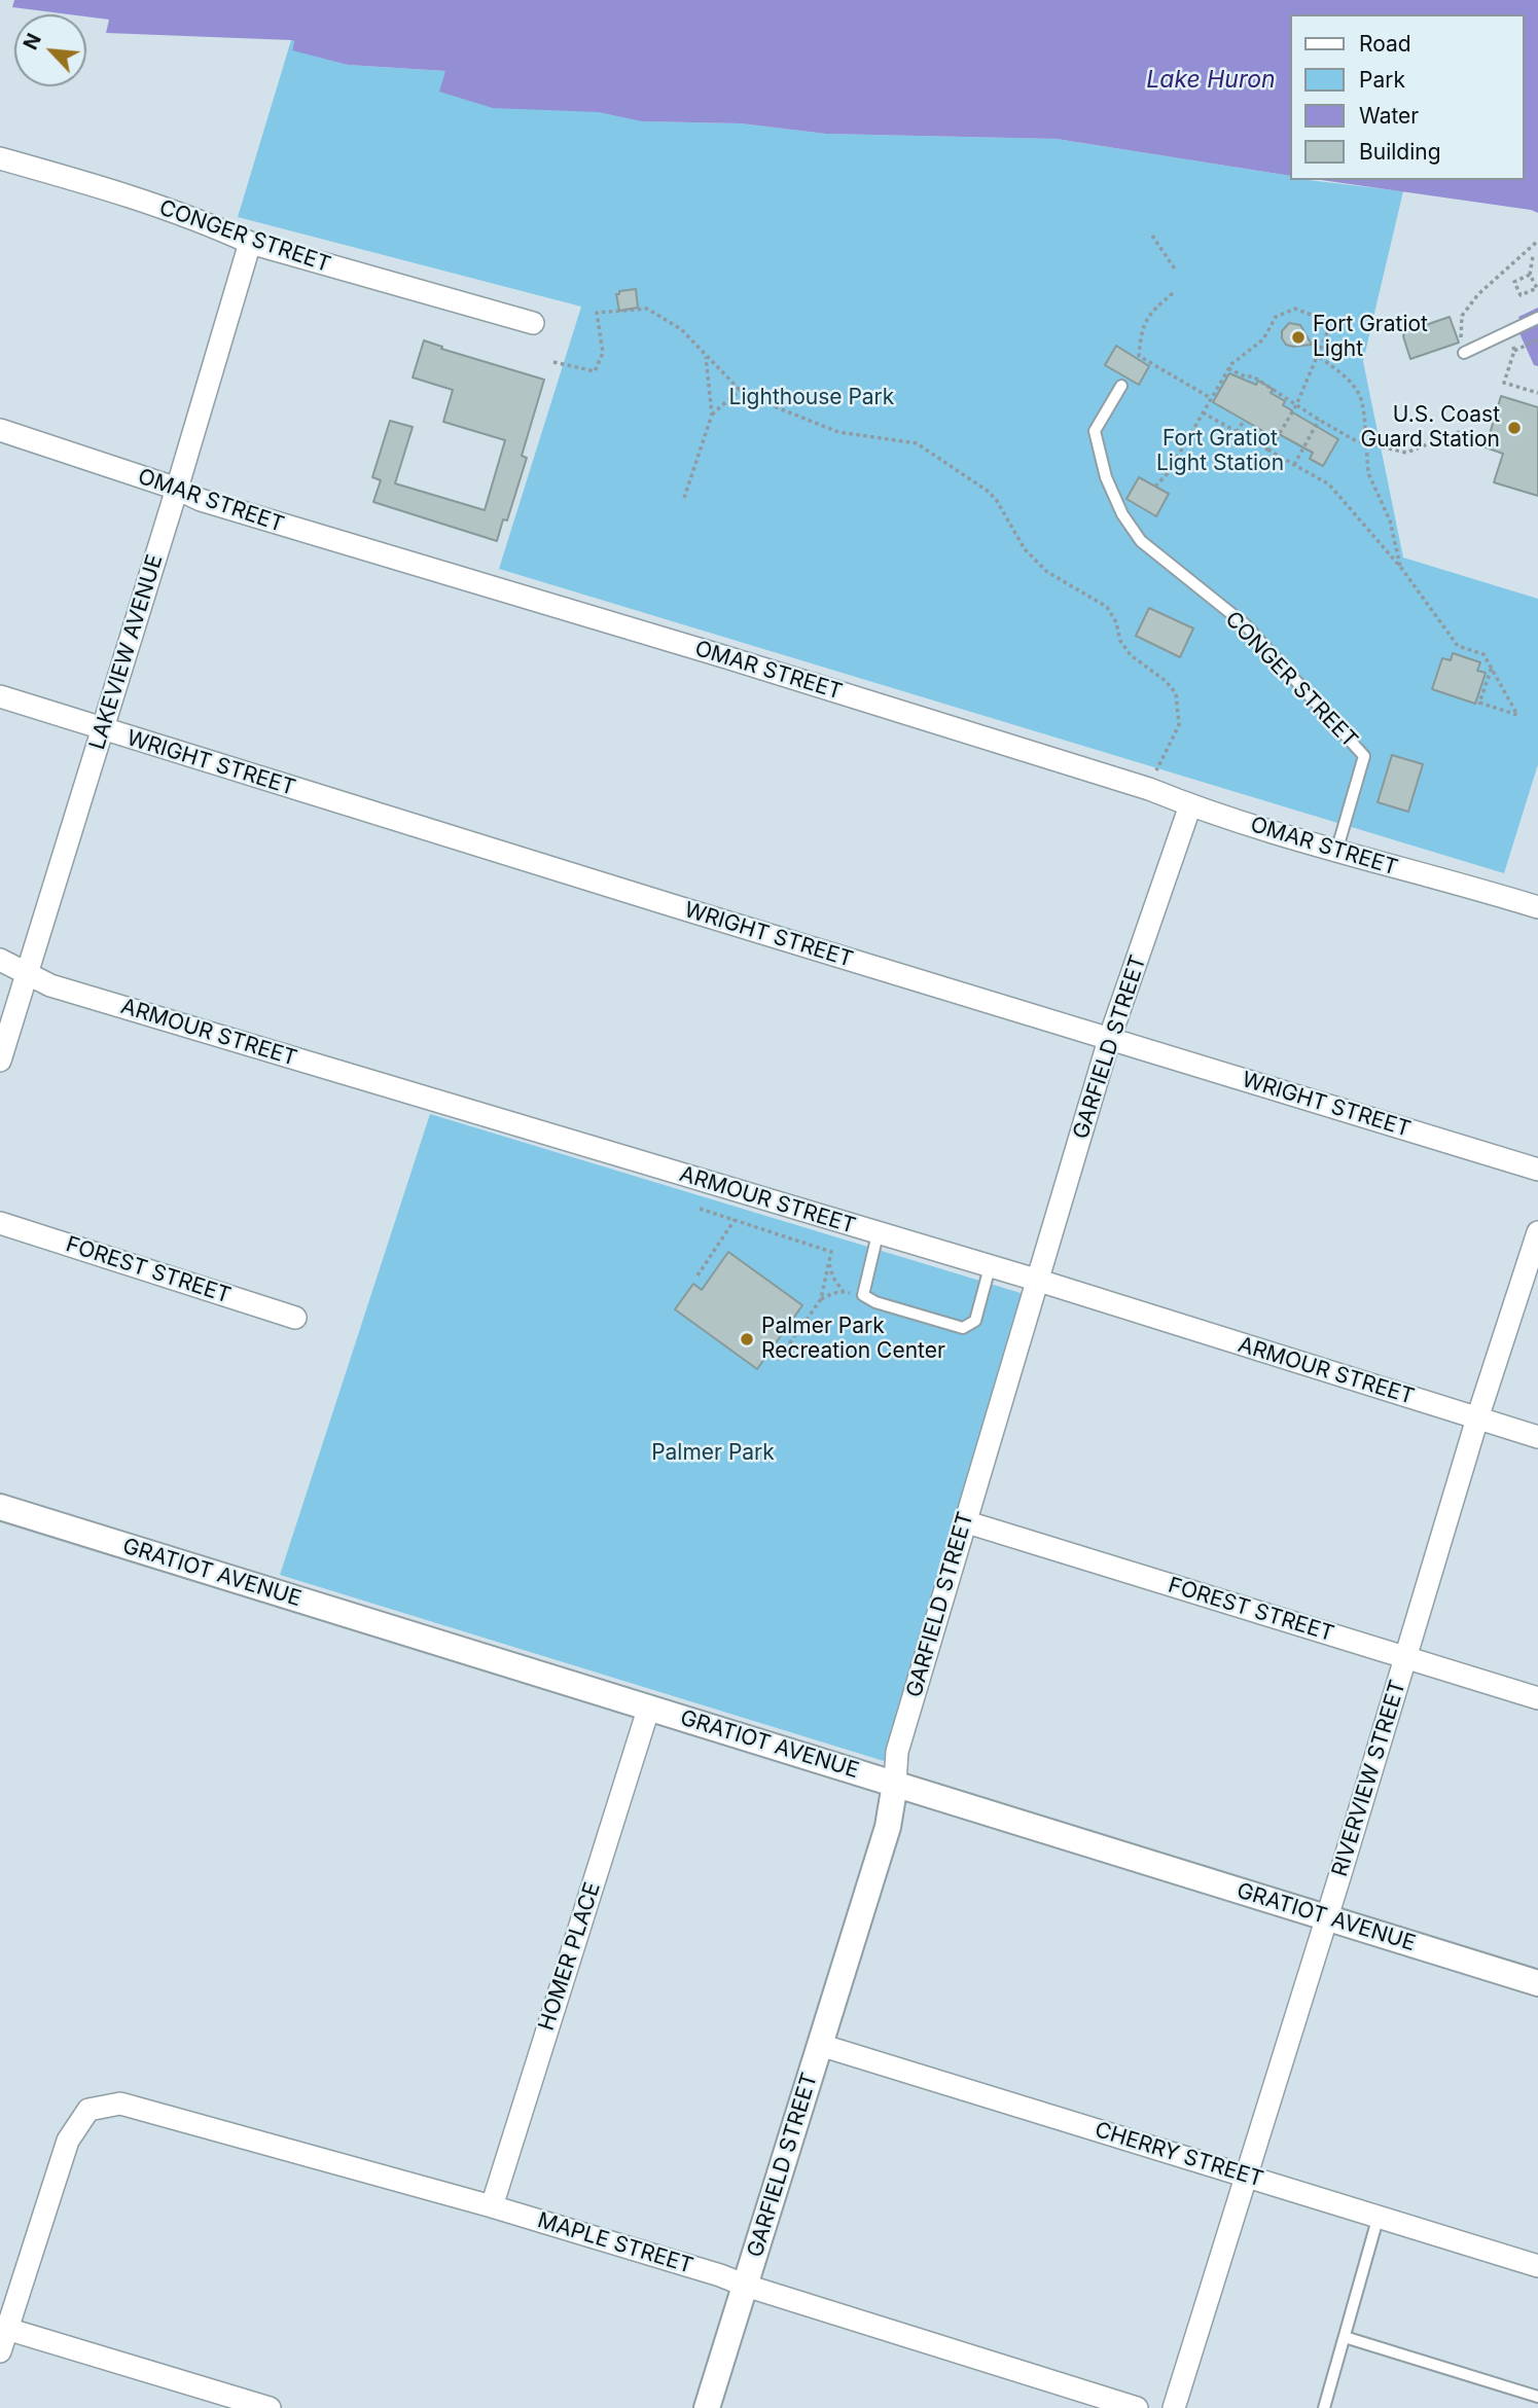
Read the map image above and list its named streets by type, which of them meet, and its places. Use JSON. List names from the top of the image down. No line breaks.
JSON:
{"streets":{"street":["CONGER STREET","OMAR STREET","LAKEVIEW AVENUE","WRIGHT STREET","ARMOUR STREET","GARFIELD STREET","FOREST STREET","GRATIOT AVENUE","RIVERVIEW STREET","HOMER PLACE","CHERRY STREET","MAPLE STREET"]},"crossings":[["CONGER STREET","OMAR STREET"],["CONGER STREET","LAKEVIEW AVENUE"],["OMAR STREET","LAKEVIEW AVENUE"],["OMAR STREET","GARFIELD STREET"],["LAKEVIEW AVENUE","WRIGHT STREET"],["LAKEVIEW AVENUE","ARMOUR STREET"],["WRIGHT STREET","GARFIELD STREET"],["ARMOUR STREET","GARFIELD STREET"],["ARMOUR STREET","RIVERVIEW STREET"],["GARFIELD STREET","FOREST STREET"],["GARFIELD STREET","GRATIOT AVENUE"],["GARFIELD STREET","CHERRY STREET"],["GARFIELD STREET","MAPLE STREET"],["FOREST STREET","RIVERVIEW STREET"],["GRATIOT AVENUE","RIVERVIEW STREET"],["GRATIOT AVENUE","HOMER PLACE"],["RIVERVIEW STREET","CHERRY STREET"],["HOMER PLACE","MAPLE STREET"]],"water":["Lake Huron"],"parks":["Lighthouse Park","Fort Gratiot Light Station","Palmer Park"],"places":["Fort Gratiot Light","U.S. Coast Guard Station","Palmer Park Recreation Center"],"legend":["Road","Park","Water","Building"],"north":"top left"}
